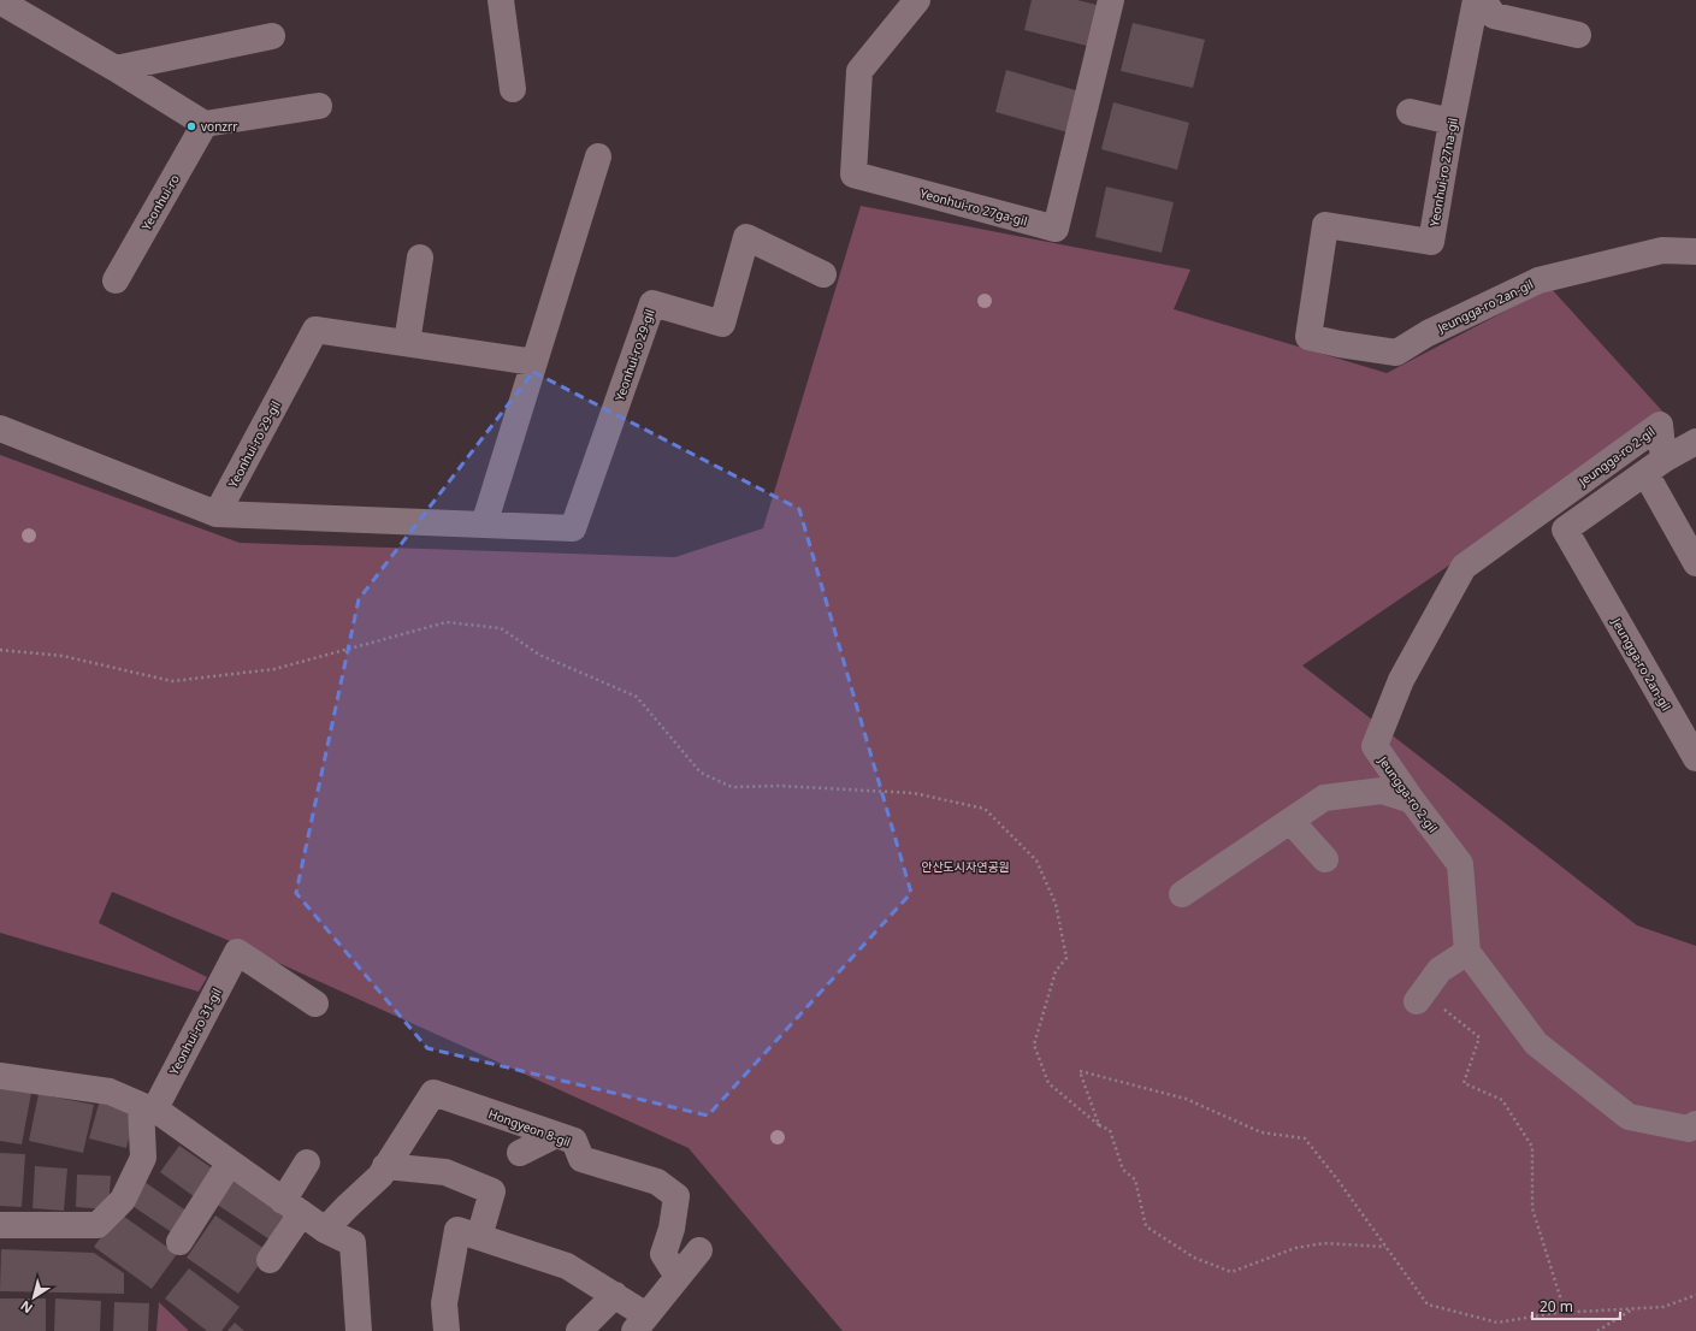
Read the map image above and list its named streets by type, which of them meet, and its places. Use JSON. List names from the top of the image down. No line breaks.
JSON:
{"streets":{"street":["Yeonhui-ro 27na-gil","Yeonhui-ro","Yeonhui-ro 27ga-gil","Jeungga-ro 2an-gil","Yeonhui-ro 29-gil","Jeungga-ro 2-gil","Yeonhui-ro 31-gil","Hongyeon 8-gil"]},"crossings":[["Yeonhui-ro 27na-gil","Jeungga-ro 2an-gil"],["Jeungga-ro 2an-gil","Jeungga-ro 2-gil"]],"parks":["안산도시자연공원"],"places":["vonzrr"],"scale_bar":"20 m","north":"bottom left"}
